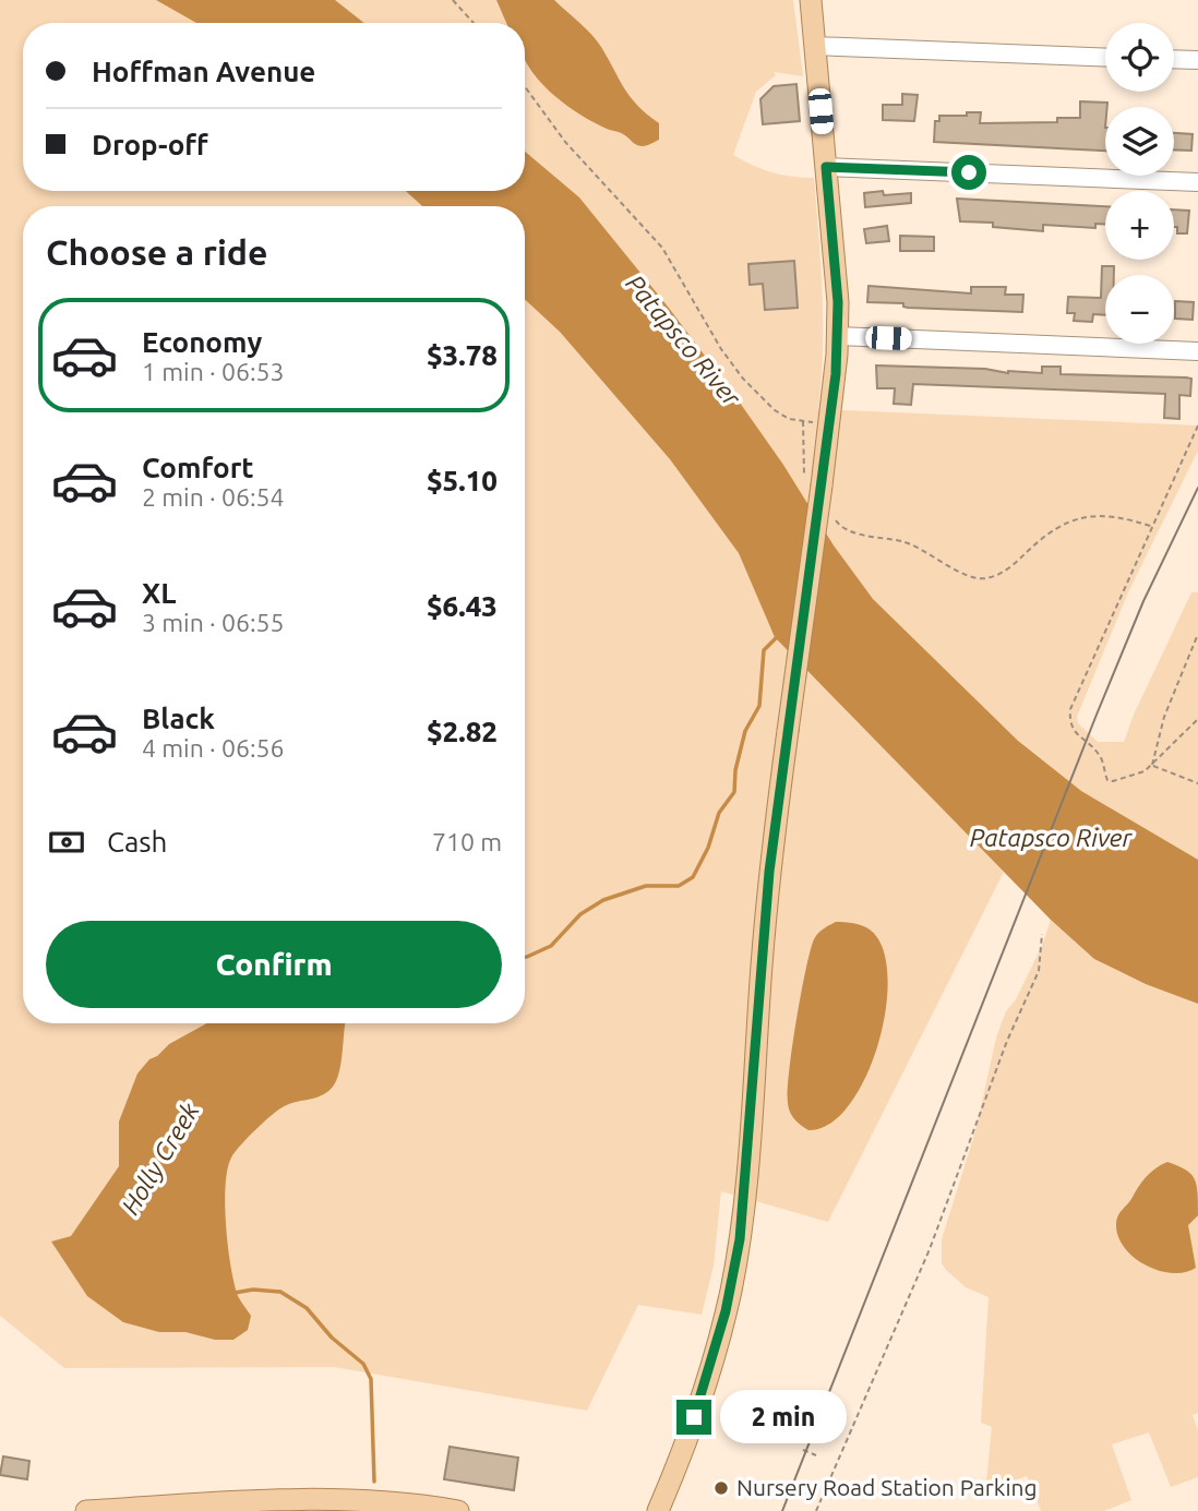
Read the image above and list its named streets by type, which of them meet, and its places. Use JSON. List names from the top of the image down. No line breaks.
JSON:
{"water":["Patapsco River","Holly Creek"],"places":["Nursery Road Station Parking"],"page":{"map_buttons":["+","−"],"banner":["Hoffman Avenue","Drop-off"],"heading":"Choose a ride","list":[{"name":"Economy","note":"1 min · 06:53","value":"$3.78"},{"name":"Comfort","note":"2 min · 06:54","value":"$5.10"},{"name":"XL","note":"3 min · 06:55","value":"$6.43"},{"name":"Black","note":"4 min · 06:56","value":"$2.82"}],"pay":["Cash","710 m"],"buttons":"Confirm","bubble":"2 min"}}
